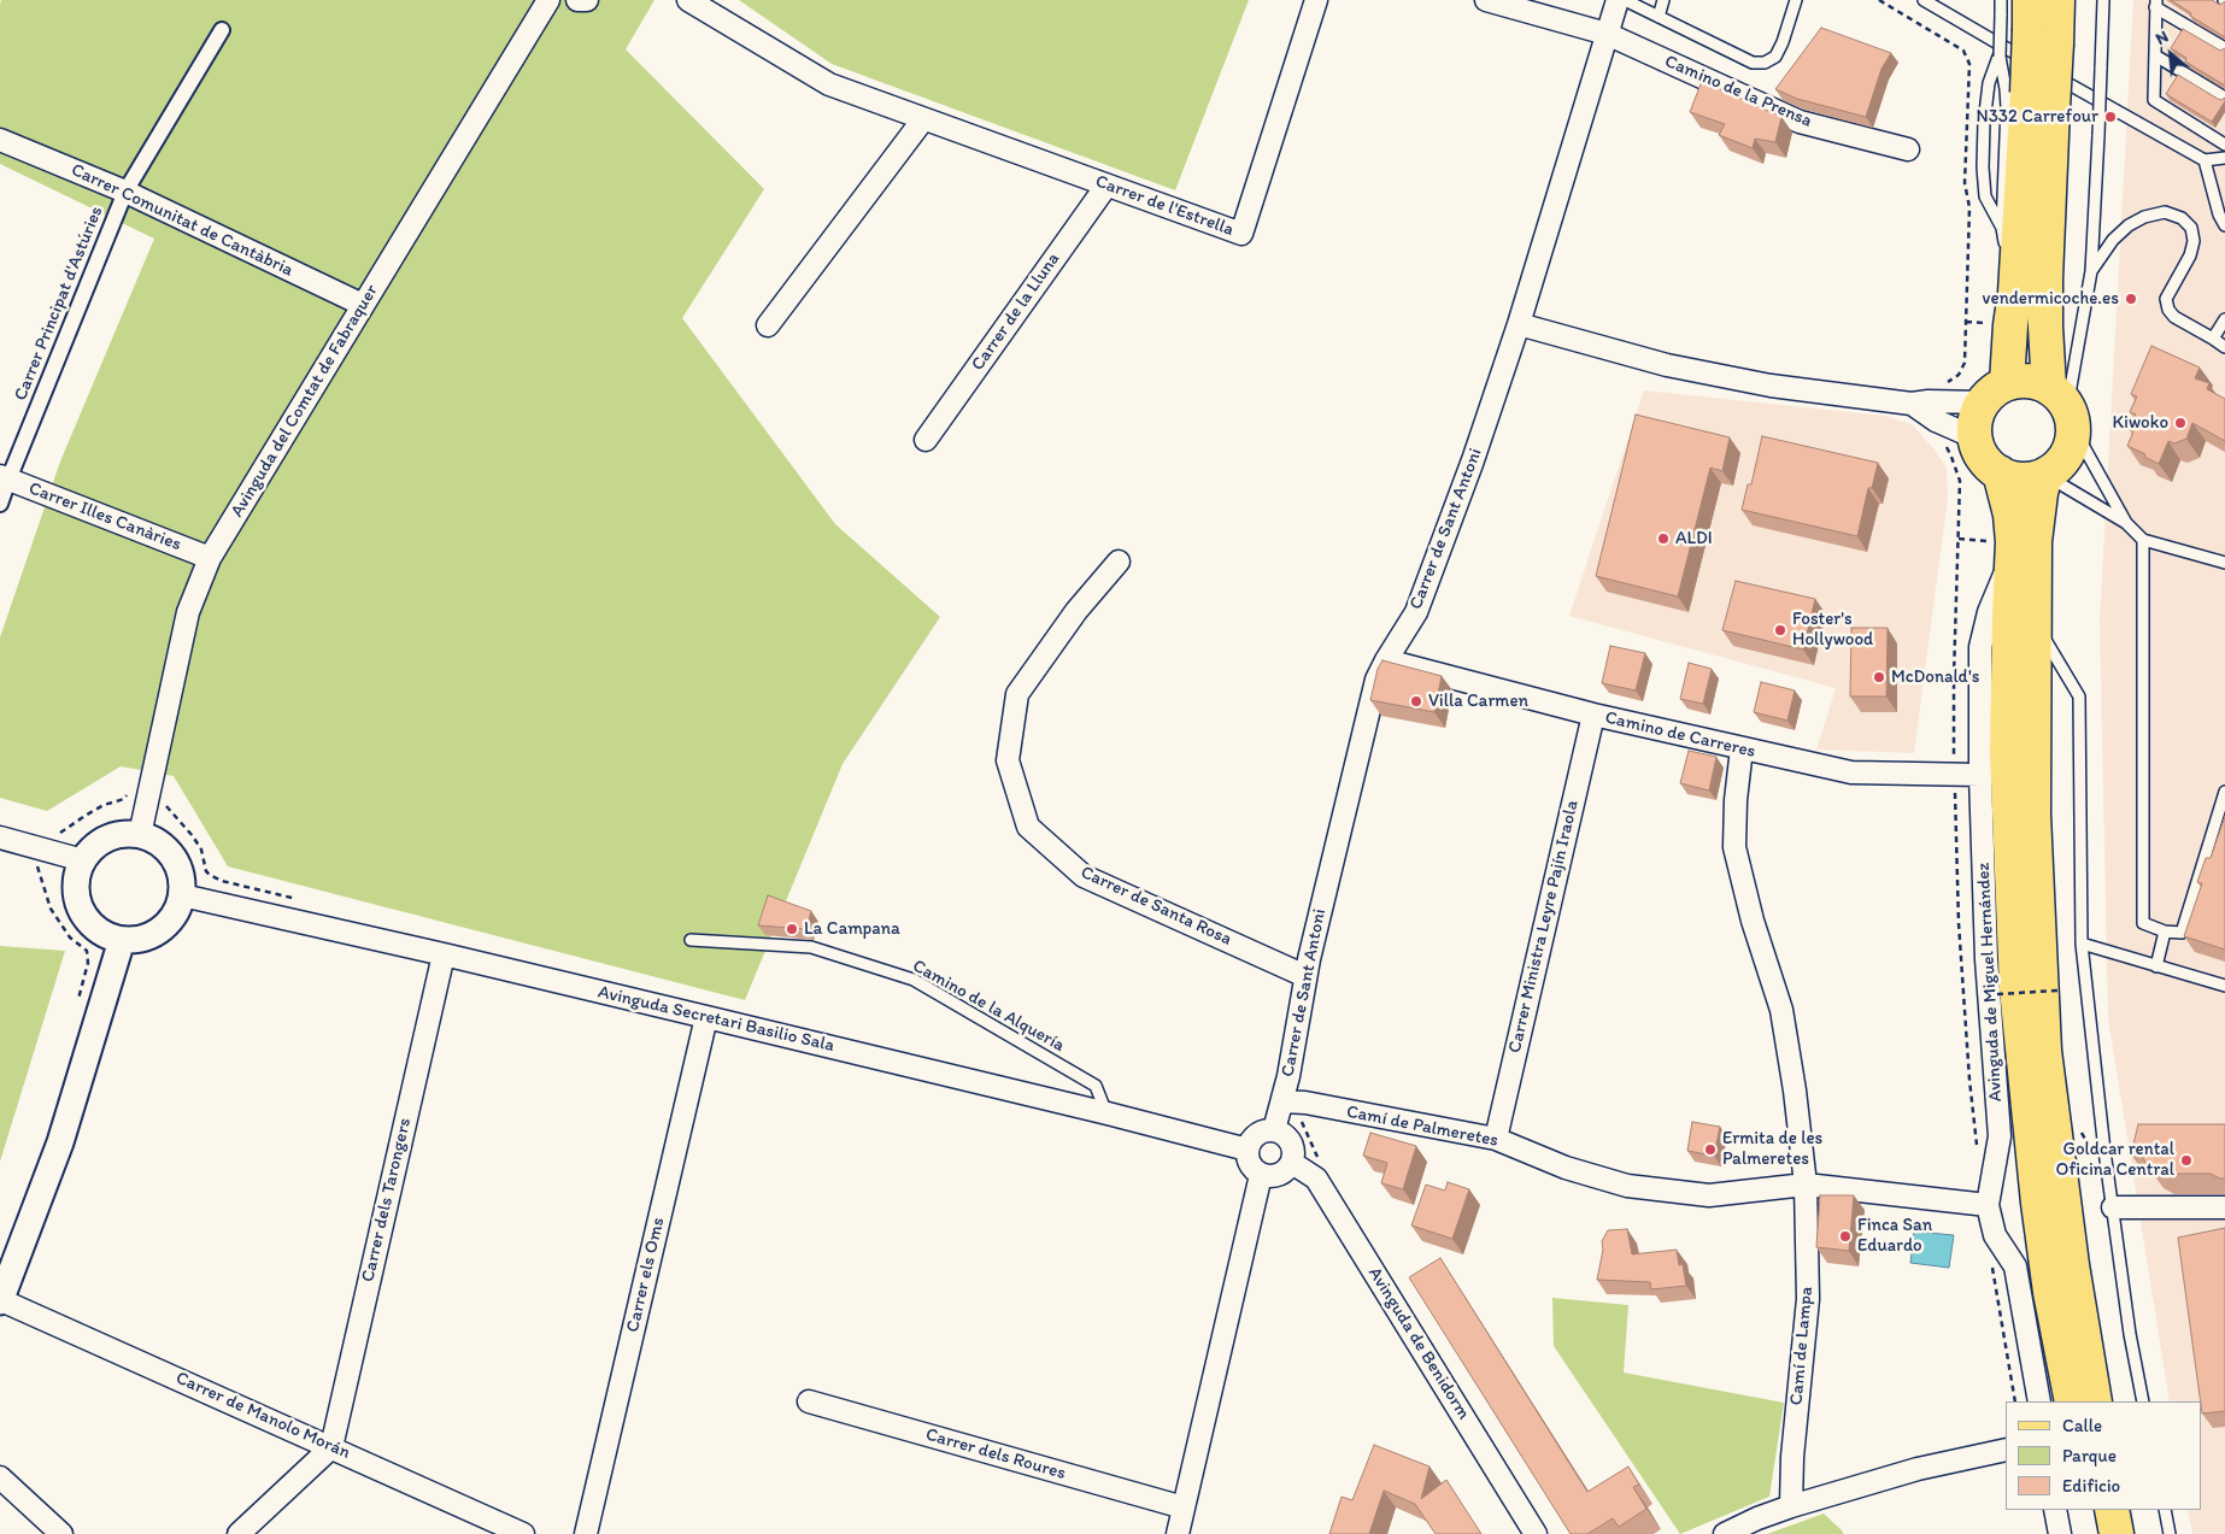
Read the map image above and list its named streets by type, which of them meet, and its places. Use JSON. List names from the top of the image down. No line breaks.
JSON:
{"streets":{"street":["Camino de la Prensa","Carrer de l'Estrella","Carrer Comunitat de Cantàbria","Carrer Principat d'Astúries","Carrer de la Lluna","Avinguda del Comtat de Fabraquer","Carrer Illes Canàries","Carrer de Sant Antoni","Camino de Carreres","Carrer de Santa Rosa","Carrer Ministra Leyre Pajín Iraola","Avinguda de Miguel Hernández","Avinguda Secretari Basilio Sala","Camí de Palmeretes","Carrer dels Tarongers","Carrer els Oms","Avinguda de Benidorm","Camí de Lampa","Carrer de Manolo Morán","Carrer dels Roures"],"lane":["Camino de la Alquería"]},"crossings":[["Camino de la Prensa","Carrer de Sant Antoni"],["Carrer de l'Estrella","Carrer de la Lluna"],["Carrer Comunitat de Cantàbria","Carrer Principat d'Astúries"],["Carrer Comunitat de Cantàbria","Avinguda del Comtat de Fabraquer"],["Carrer Principat d'Astúries","Carrer Illes Canàries"],["Avinguda del Comtat de Fabraquer","Carrer Illes Canàries"],["Avinguda del Comtat de Fabraquer","Avinguda Secretari Basilio Sala"],["Carrer de Sant Antoni","Camino de Carreres"],["Carrer de Sant Antoni","Carrer de Santa Rosa"],["Carrer de Sant Antoni","Avinguda Secretari Basilio Sala"],["Carrer de Sant Antoni","Camí de Palmeretes"],["Carrer de Sant Antoni","Avinguda de Benidorm"],["Camino de Carreres","Carrer Ministra Leyre Pajín Iraola"],["Camino de Carreres","Avinguda de Miguel Hernández"],["Camino de Carreres","Camí de Lampa"],["Carrer Ministra Leyre Pajín Iraola","Camí de Palmeretes"],["Avinguda de Miguel Hernández","Camí de Palmeretes"],["Camino de la Alquería","Avinguda Secretari Basilio Sala"],["Avinguda Secretari Basilio Sala","Carrer dels Tarongers"],["Avinguda Secretari Basilio Sala","Carrer els Oms"],["Avinguda Secretari Basilio Sala","Avinguda de Benidorm"],["Camí de Palmeretes","Camí de Lampa"],["Carrer dels Tarongers","Carrer de Manolo Morán"]],"places":["N332 Carrefour","vendermicoche.es","Kiwoko","ALDI","Foster's Hollywood","McDonald's","Villa Carmen","La Campana","Ermita de les Palmeretes","Goldcar rental Oficina Central","Finca San Eduardo"],"legend":["Calle","Parque","Edificio"],"north":"top left"}
